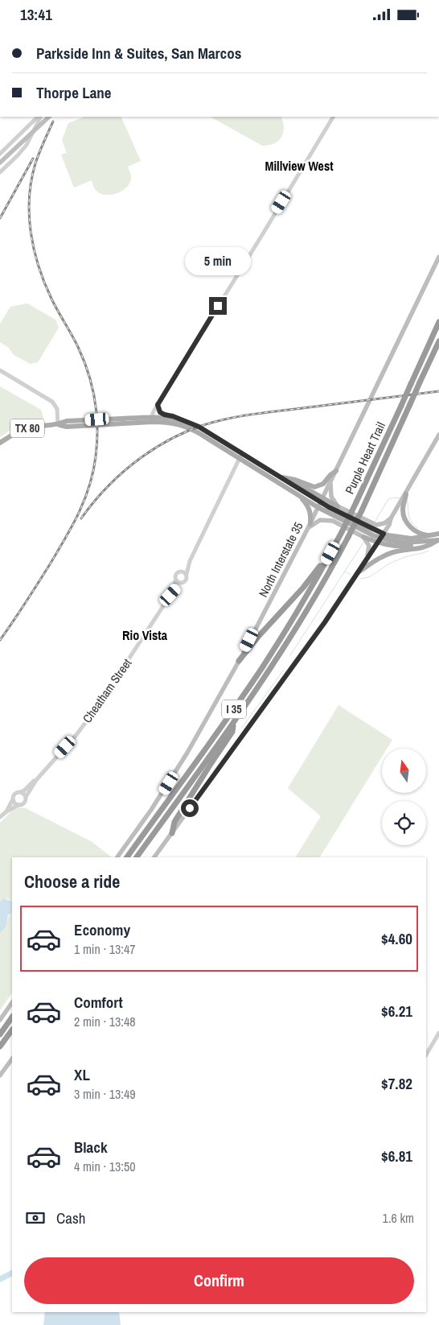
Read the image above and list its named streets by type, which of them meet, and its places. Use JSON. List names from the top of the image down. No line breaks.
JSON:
{"streets":{"highway":["Purple Heart Trail","I 35"],"main road":["TX 80","North Interstate 35"],"street":["Cheatham Street"]},"crossings":[["TX 80","North Interstate 35"]],"districts":["Millview West","Rio Vista"],"north":"top","page":{"status":"13:41","banner":["Parkside Inn & Suites, San Marcos","Thorpe Lane"],"bubble":"5 min","heading":"Choose a ride","list":[{"name":"Economy","note":"1 min · 13:47","value":"$4.60"},{"name":"Comfort","note":"2 min · 13:48","value":"$6.21"},{"name":"XL","note":"3 min · 13:49","value":"$7.82"},{"name":"Black","note":"4 min · 13:50","value":"$6.81"}],"pay":["Cash","1.6 km"],"buttons":"Confirm"}}
